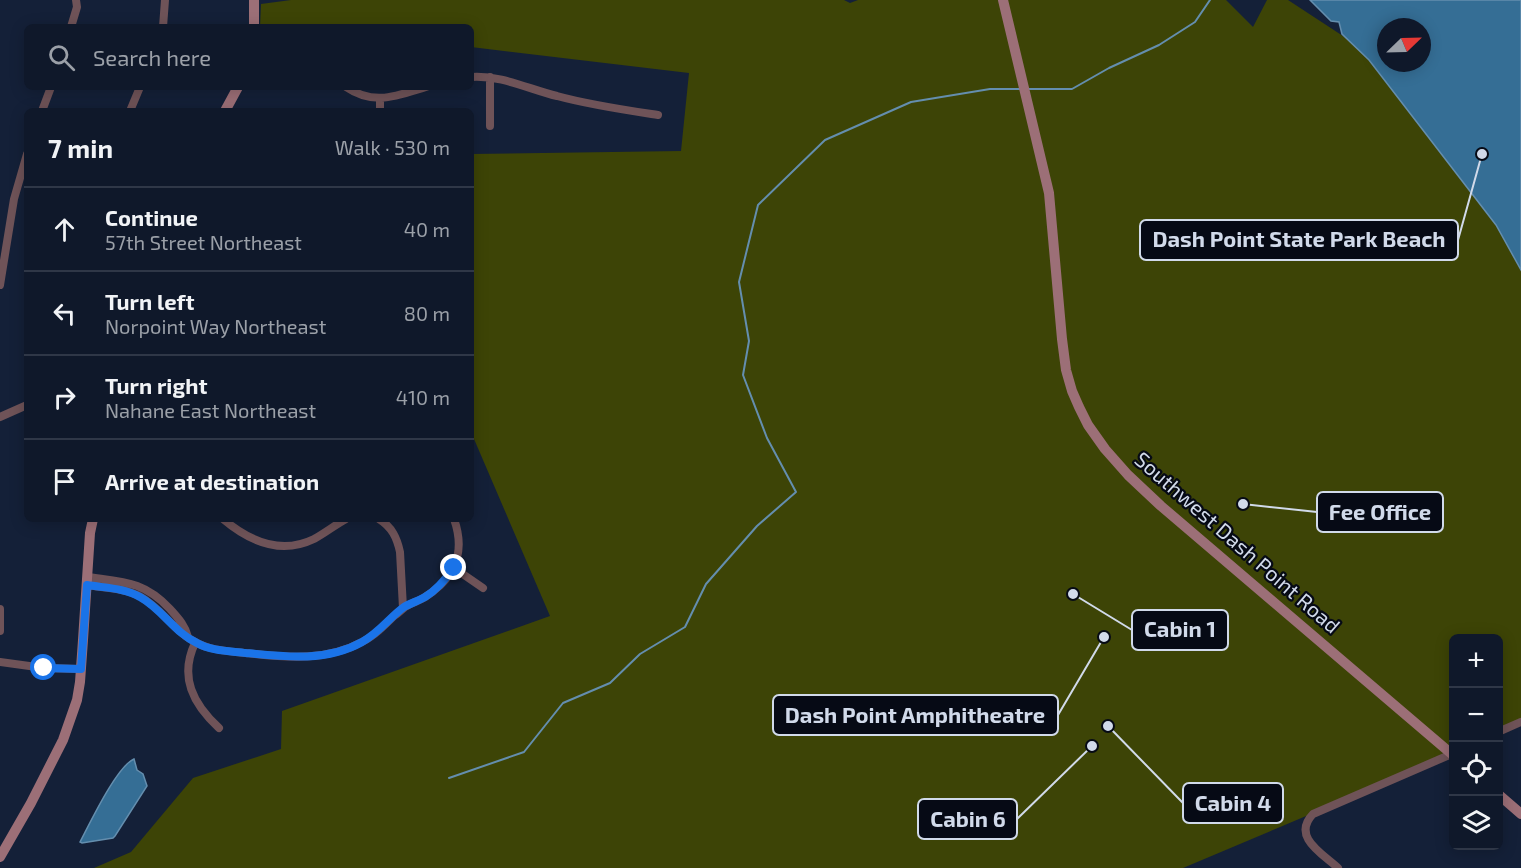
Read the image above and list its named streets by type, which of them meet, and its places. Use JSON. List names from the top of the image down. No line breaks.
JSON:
{"streets":{"main road":["Southwest Dash Point Road"]},"places":["Dash Point State Park Beach","Fee Office","Cabin 1","Dash Point Amphitheatre","Cabin 4","Cabin 6"],"north":"top right","page":{"search":"Search here","heading":["7 min","Walk · 530 m"],"list":[["Continue","57th Street Northeast","40 m"],["Turn left","Norpoint Way Northeast","80 m"],["Turn right","Nahane East Northeast","410 m"],"Arrive at destination"],"map_buttons":["+","−"]}}
